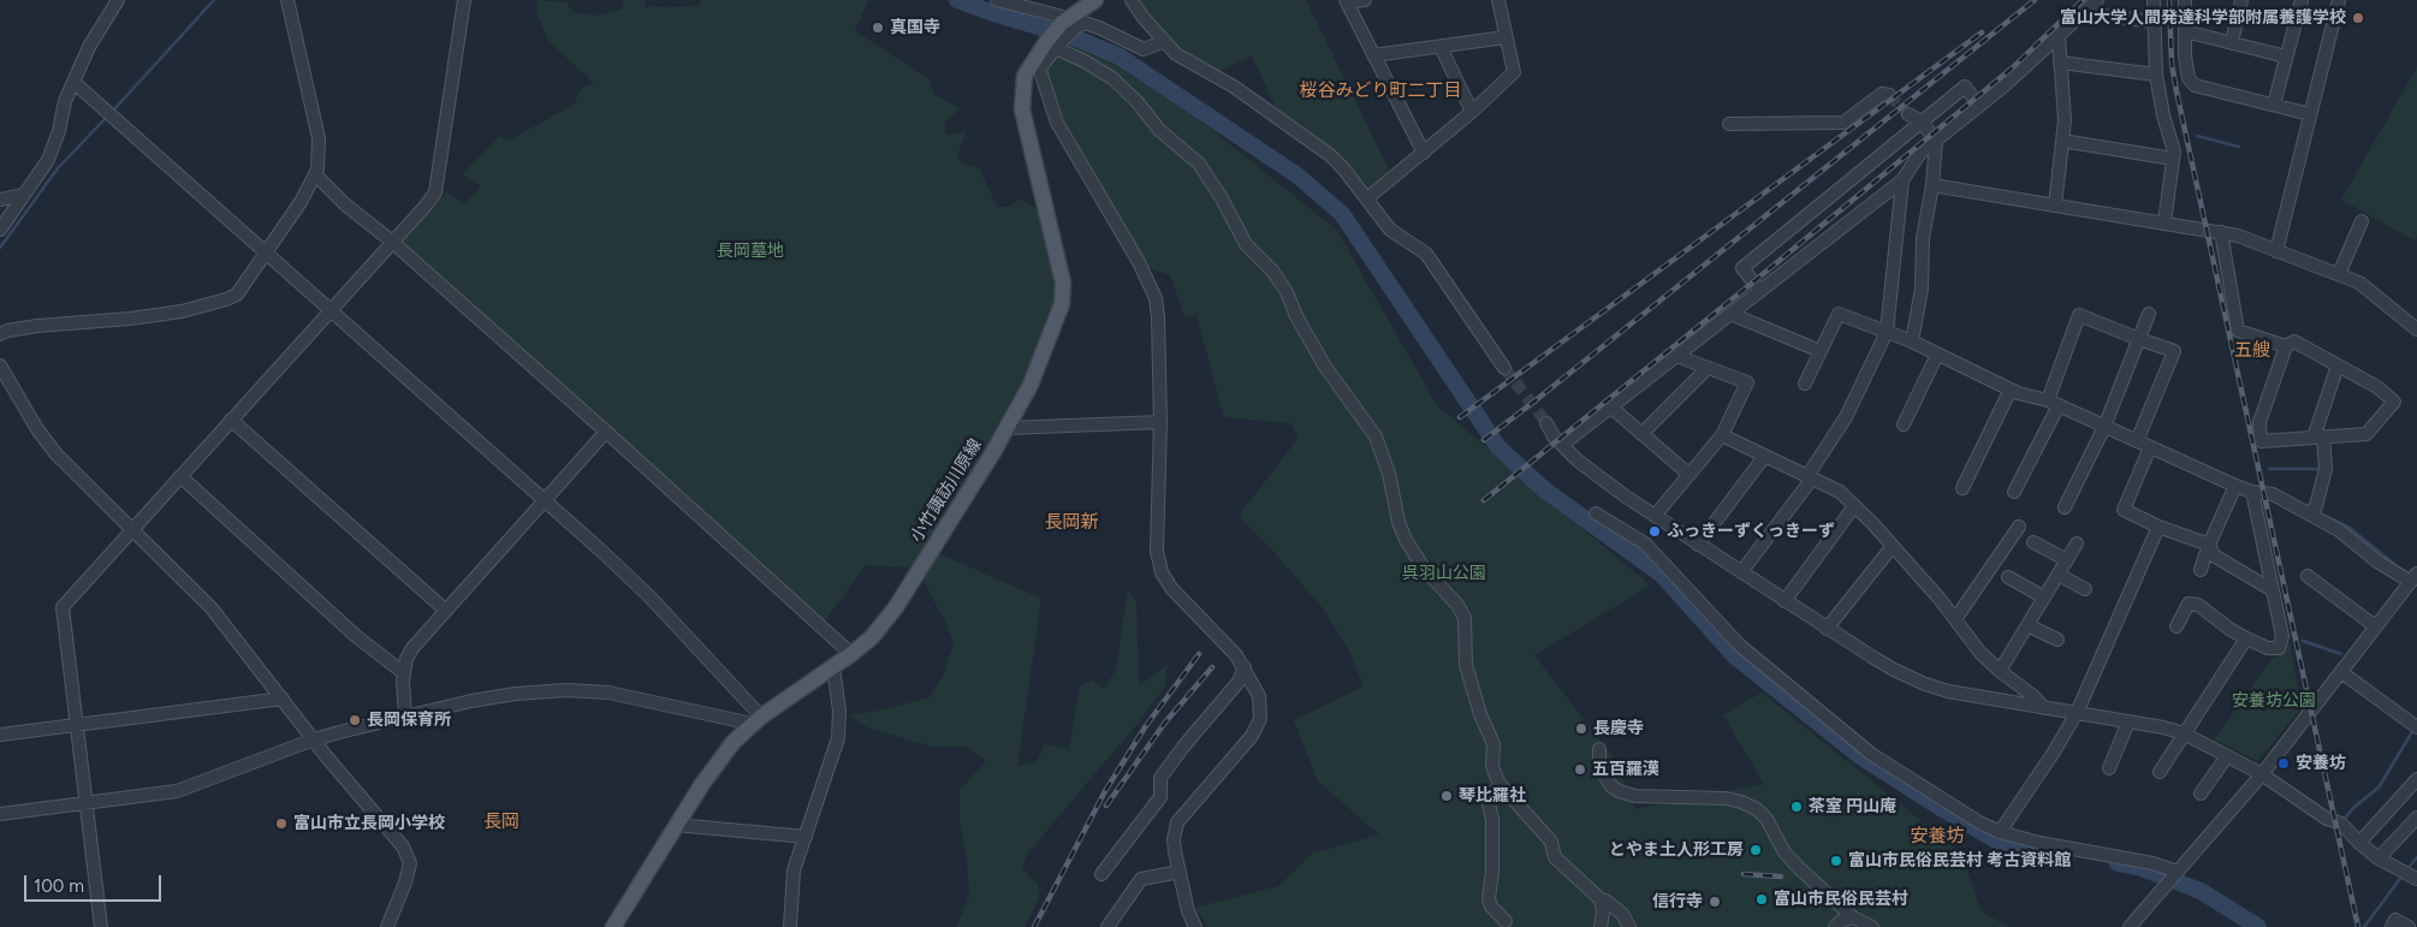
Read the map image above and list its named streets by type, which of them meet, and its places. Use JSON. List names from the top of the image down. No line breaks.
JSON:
{"streets":{"main road":["小竹諏訪川原線"]},"districts":["桜谷みどり町二丁目","五艘","長岡新","長岡","安養坊"],"parks":["長岡墓地","呉羽山公園","安養坊公園"],"places":["富山大学人間発達科学部附属養護学校","真国寺","ふっきーずくっきーず","長岡保育所","長慶寺","安養坊","五百羅漢","琴比羅社","茶室 円山庵","富山市立長岡小学校","とやま土人形工房","富山市民俗民芸村 考古資料館","富山市民俗民芸村","信行寺"],"scale_bar":"100 m"}
